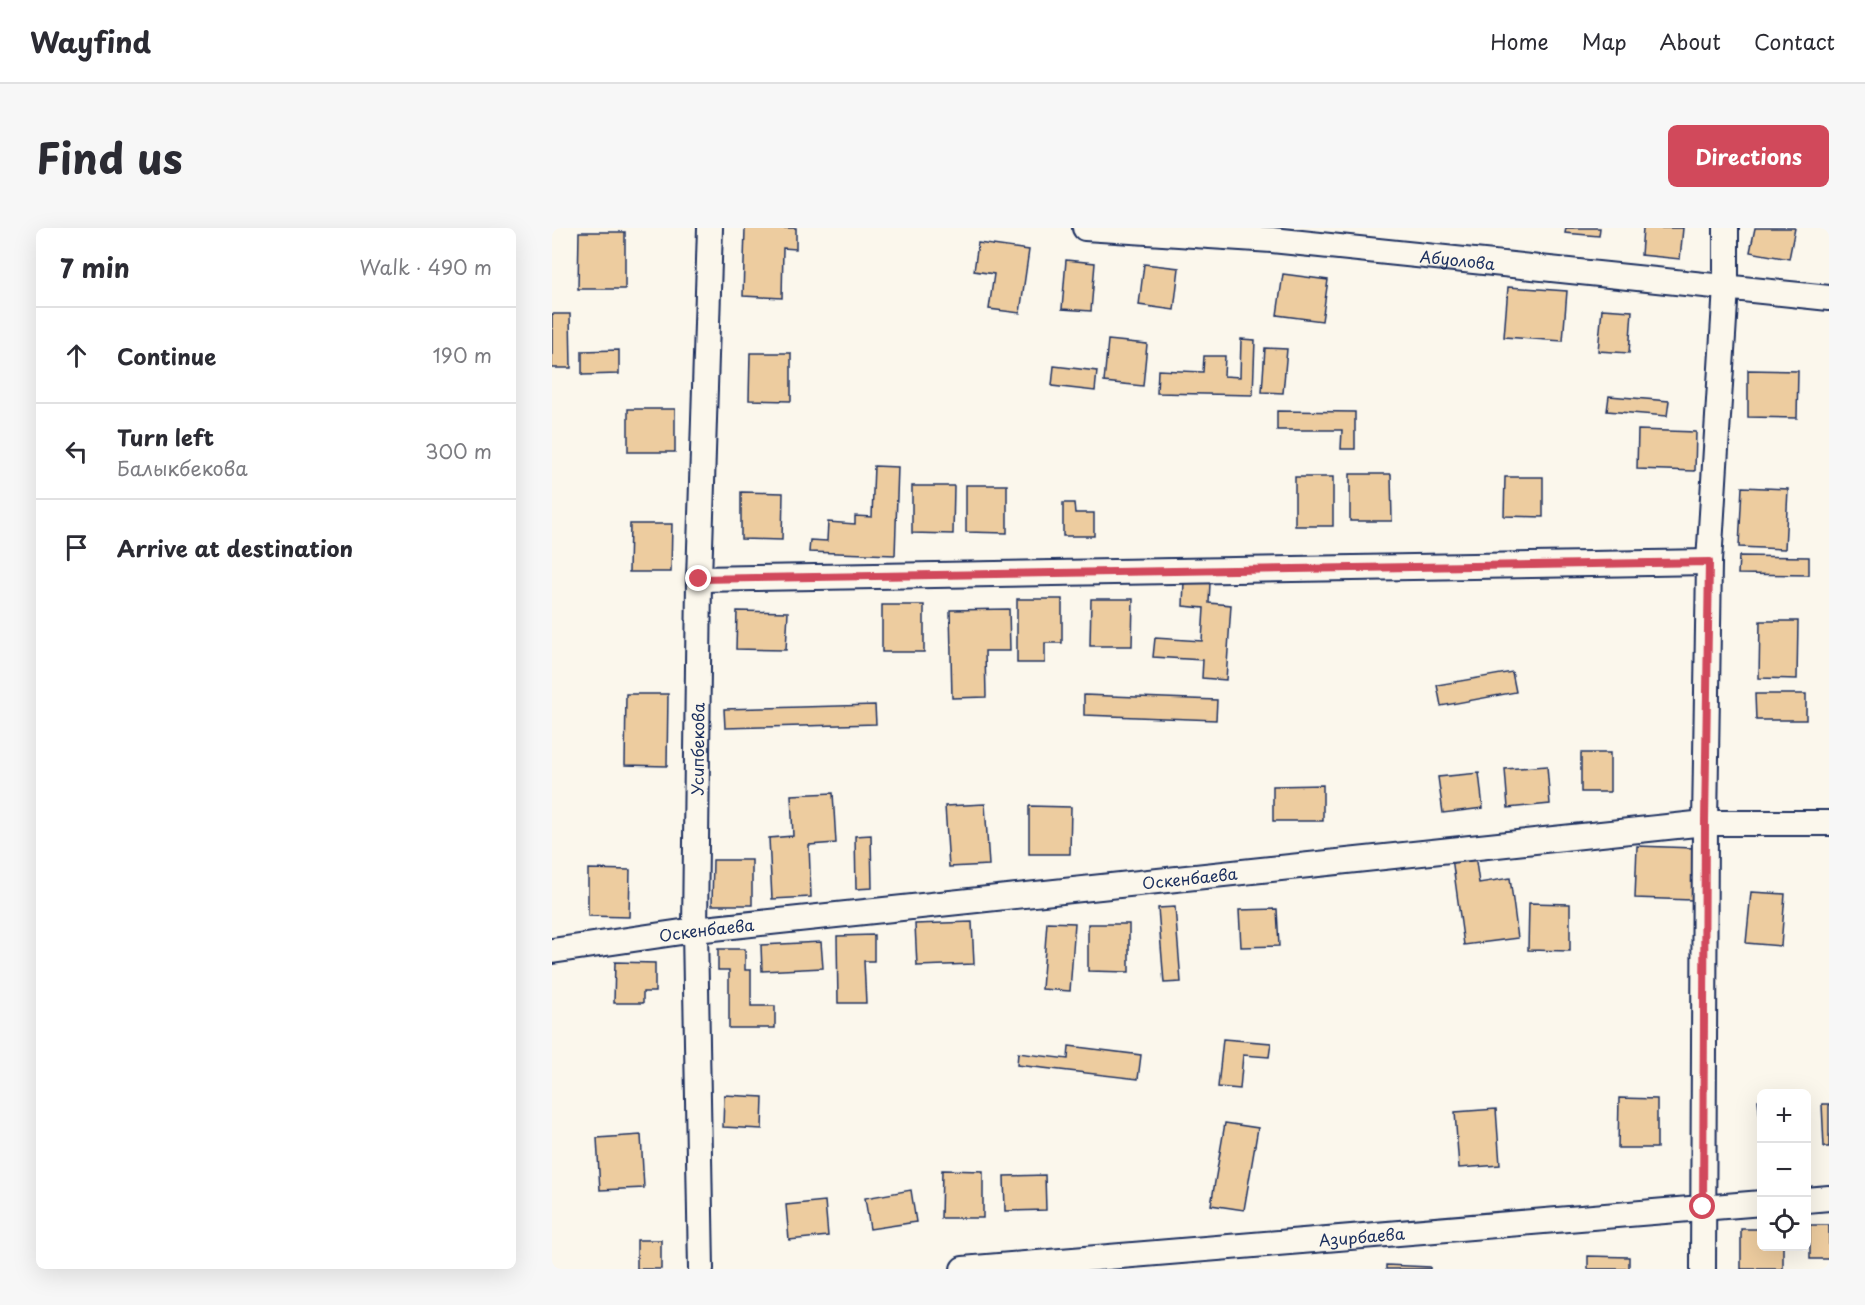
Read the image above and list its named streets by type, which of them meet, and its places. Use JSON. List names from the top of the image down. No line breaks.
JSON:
{"streets":{"street":["Абуолова","Усипбекова","Оскенбаева","Азирбаева"]},"crossings":[["Усипбекова","Оскенбаева"]],"page":{"header":"Wayfind","nav":["Home","Map","About","Contact"],"title":"Find us","buttons":"Directions","heading":["7 min","Walk · 490 m"],"list":[["Continue","190 m"],["Turn left","Балыкбекова","300 m"],"Arrive at destination"],"map_buttons":["+","−"]}}
